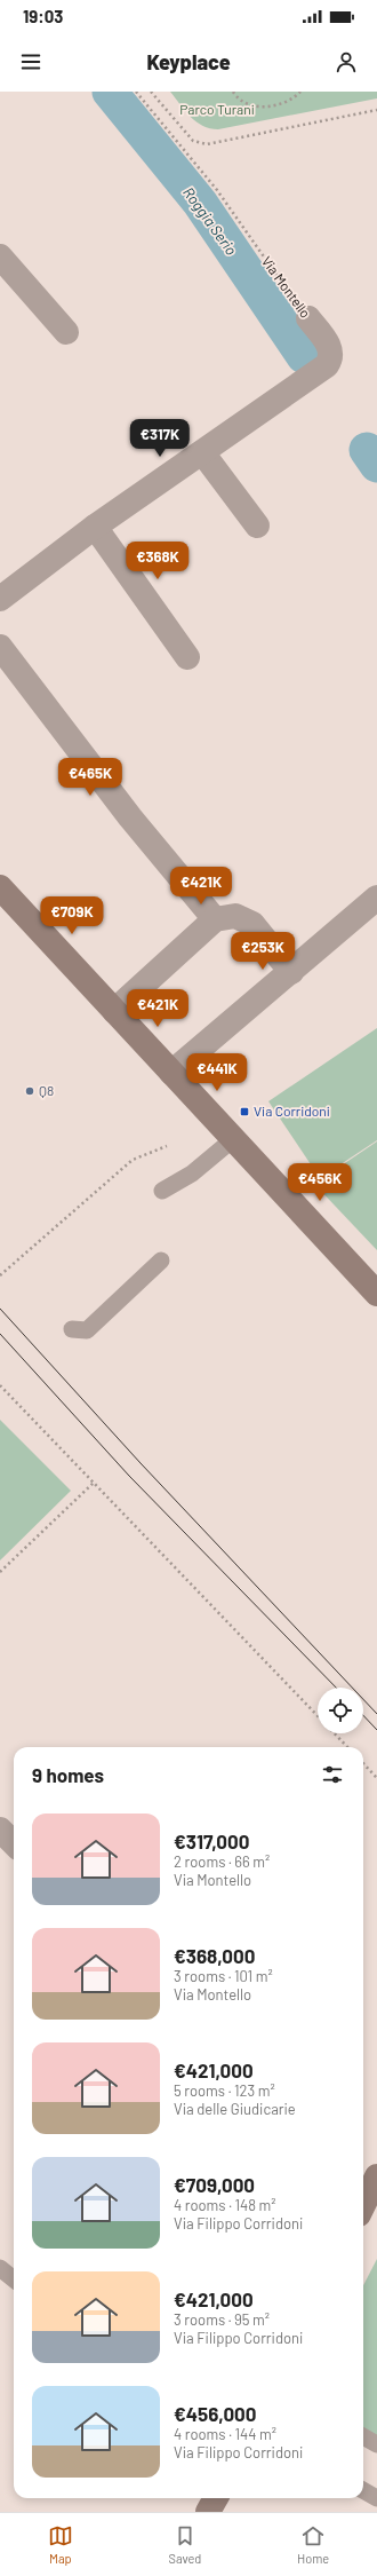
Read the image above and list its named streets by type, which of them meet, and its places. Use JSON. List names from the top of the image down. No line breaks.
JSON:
{"streets":{"street":["Via Montello"]},"water":["Roggia Serio"],"parks":["Parco Turani"],"places":{"other":["Q8"],"transit":["Via Corridoni"]},"page":{"status":"19:03","header":"Keyplace","price":["€317K","€368K","€465K","€421K","€709K","€253K","€421K","€441K","€456K"],"heading":"9 homes","list":[{"name":"€317,000","note":"2 rooms · 66 m² · Via Montello"},{"name":"€368,000","note":"3 rooms · 101 m² · Via Montello"},{"name":"€421,000","note":"5 rooms · 123 m² · Via delle Giudicarie"},{"name":"€709,000","note":"4 rooms · 148 m² · Via Filippo Corridoni"},{"name":"€421,000","note":"3 rooms · 95 m² · Via Filippo Corridoni"},{"name":"€456,000","note":"4 rooms · 144 m² · Via Filippo Corridoni"}],"tabs":["Map","Saved","Home"]}}
